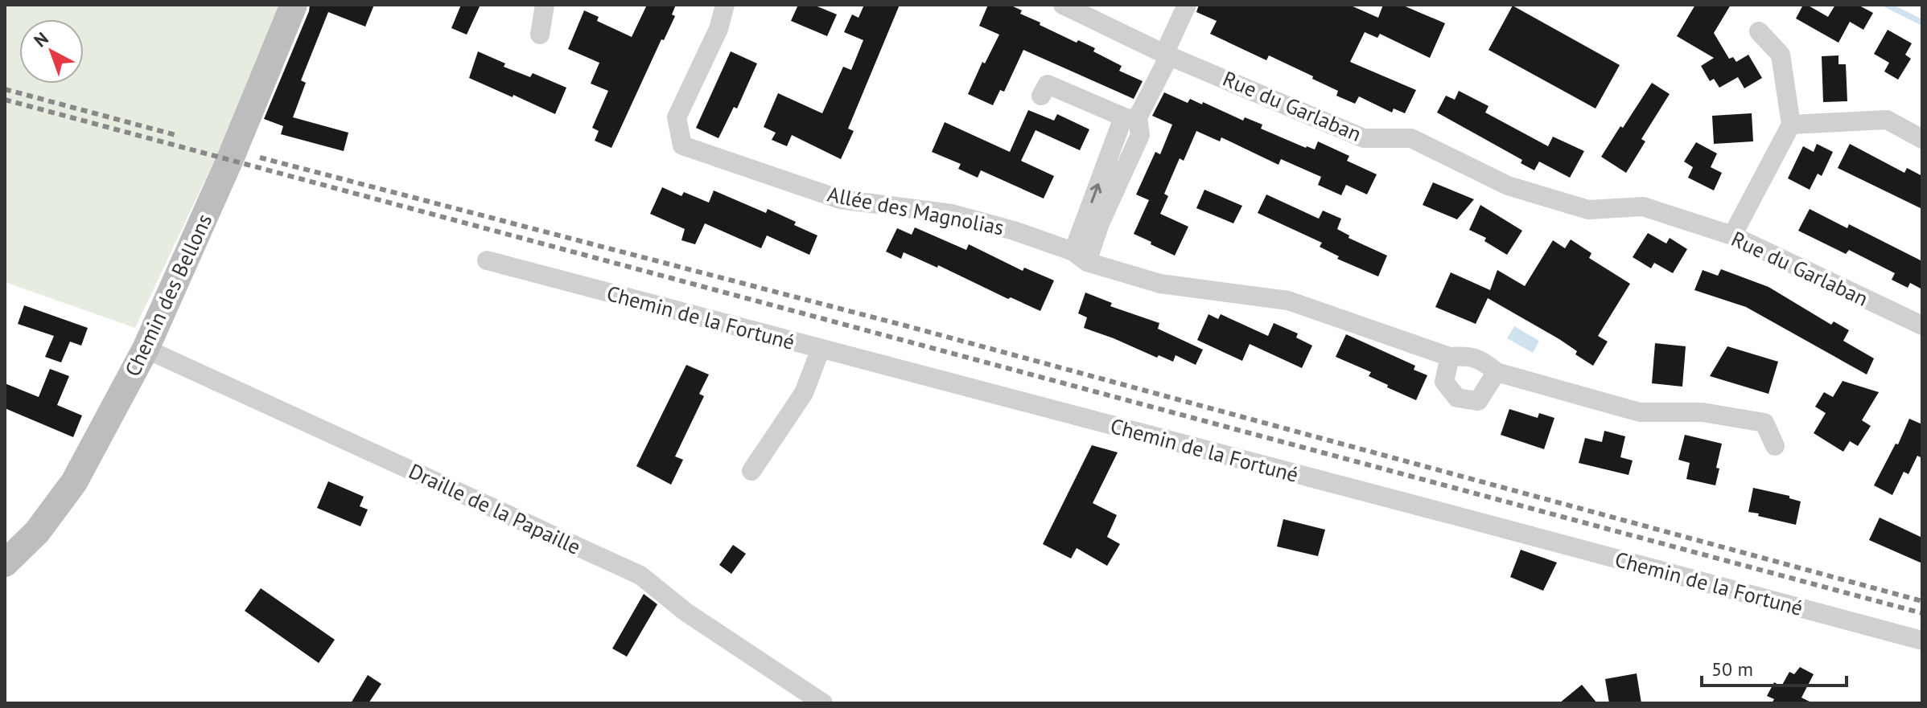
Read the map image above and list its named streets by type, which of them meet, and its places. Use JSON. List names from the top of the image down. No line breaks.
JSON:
{"streets":{"main road":["Chemin des Bellons"],"street":["Rue du Garlaban","Allée des Magnolias","Chemin de la Fortuné","Draille de la Papaille"]},"crossings":[["Chemin des Bellons","Draille de la Papaille"]],"scale_bar":"50 m","north":"top left"}
